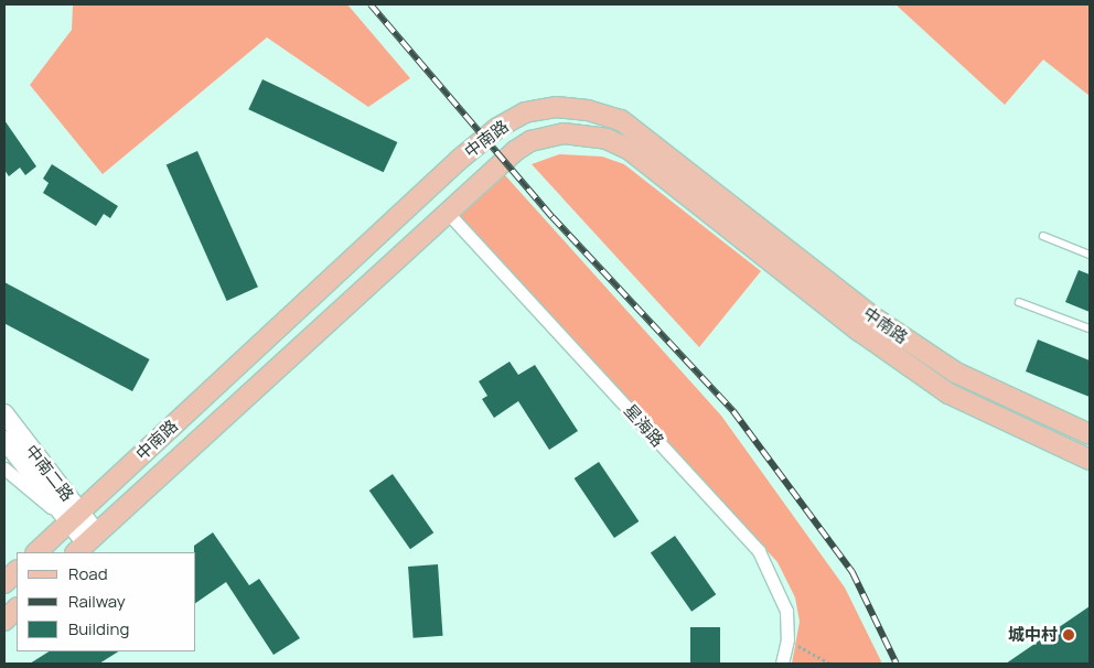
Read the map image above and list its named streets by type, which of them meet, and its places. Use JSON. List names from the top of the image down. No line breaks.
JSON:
{"streets":{"main road":["中南路","中南二路"],"street":["星海路"]},"crossings":[["中南路","星海路"],["中南路","中南二路"]],"places":["城中村"],"legend":["Road","Railway","Building"]}
